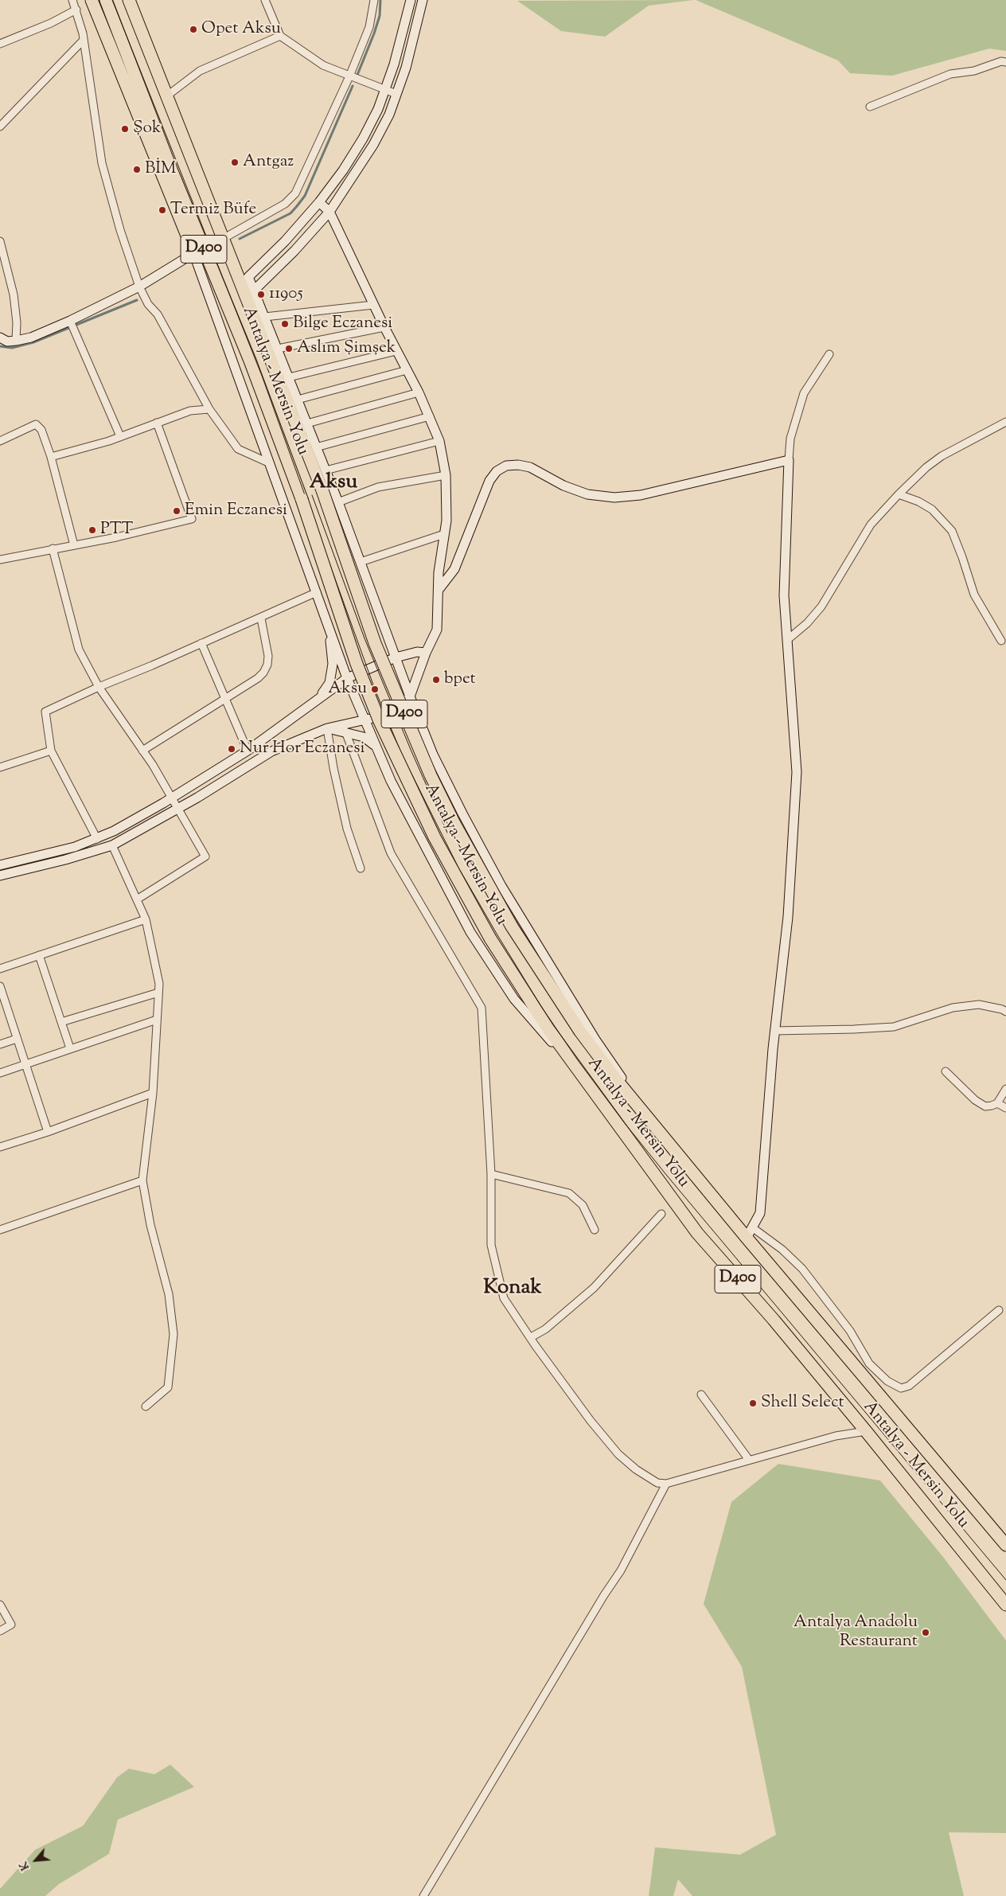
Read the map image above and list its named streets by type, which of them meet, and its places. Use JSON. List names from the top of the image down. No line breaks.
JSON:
{"streets":{"highway":["D400","Antalya - Mersin Yolu"]},"districts":["Aksu","Konak"],"places":["Opet Aksu","Şok","Antgaz","BİM","Termiz Büfe","11905","Bilge Eczanesi","Aslım Şimşek","Emin Eczanesi","PTT","bpet","Aksu","Nur Hor Eczanesi","Shell Select","Antalya Anadolu Restaurant"],"north":"bottom left"}
